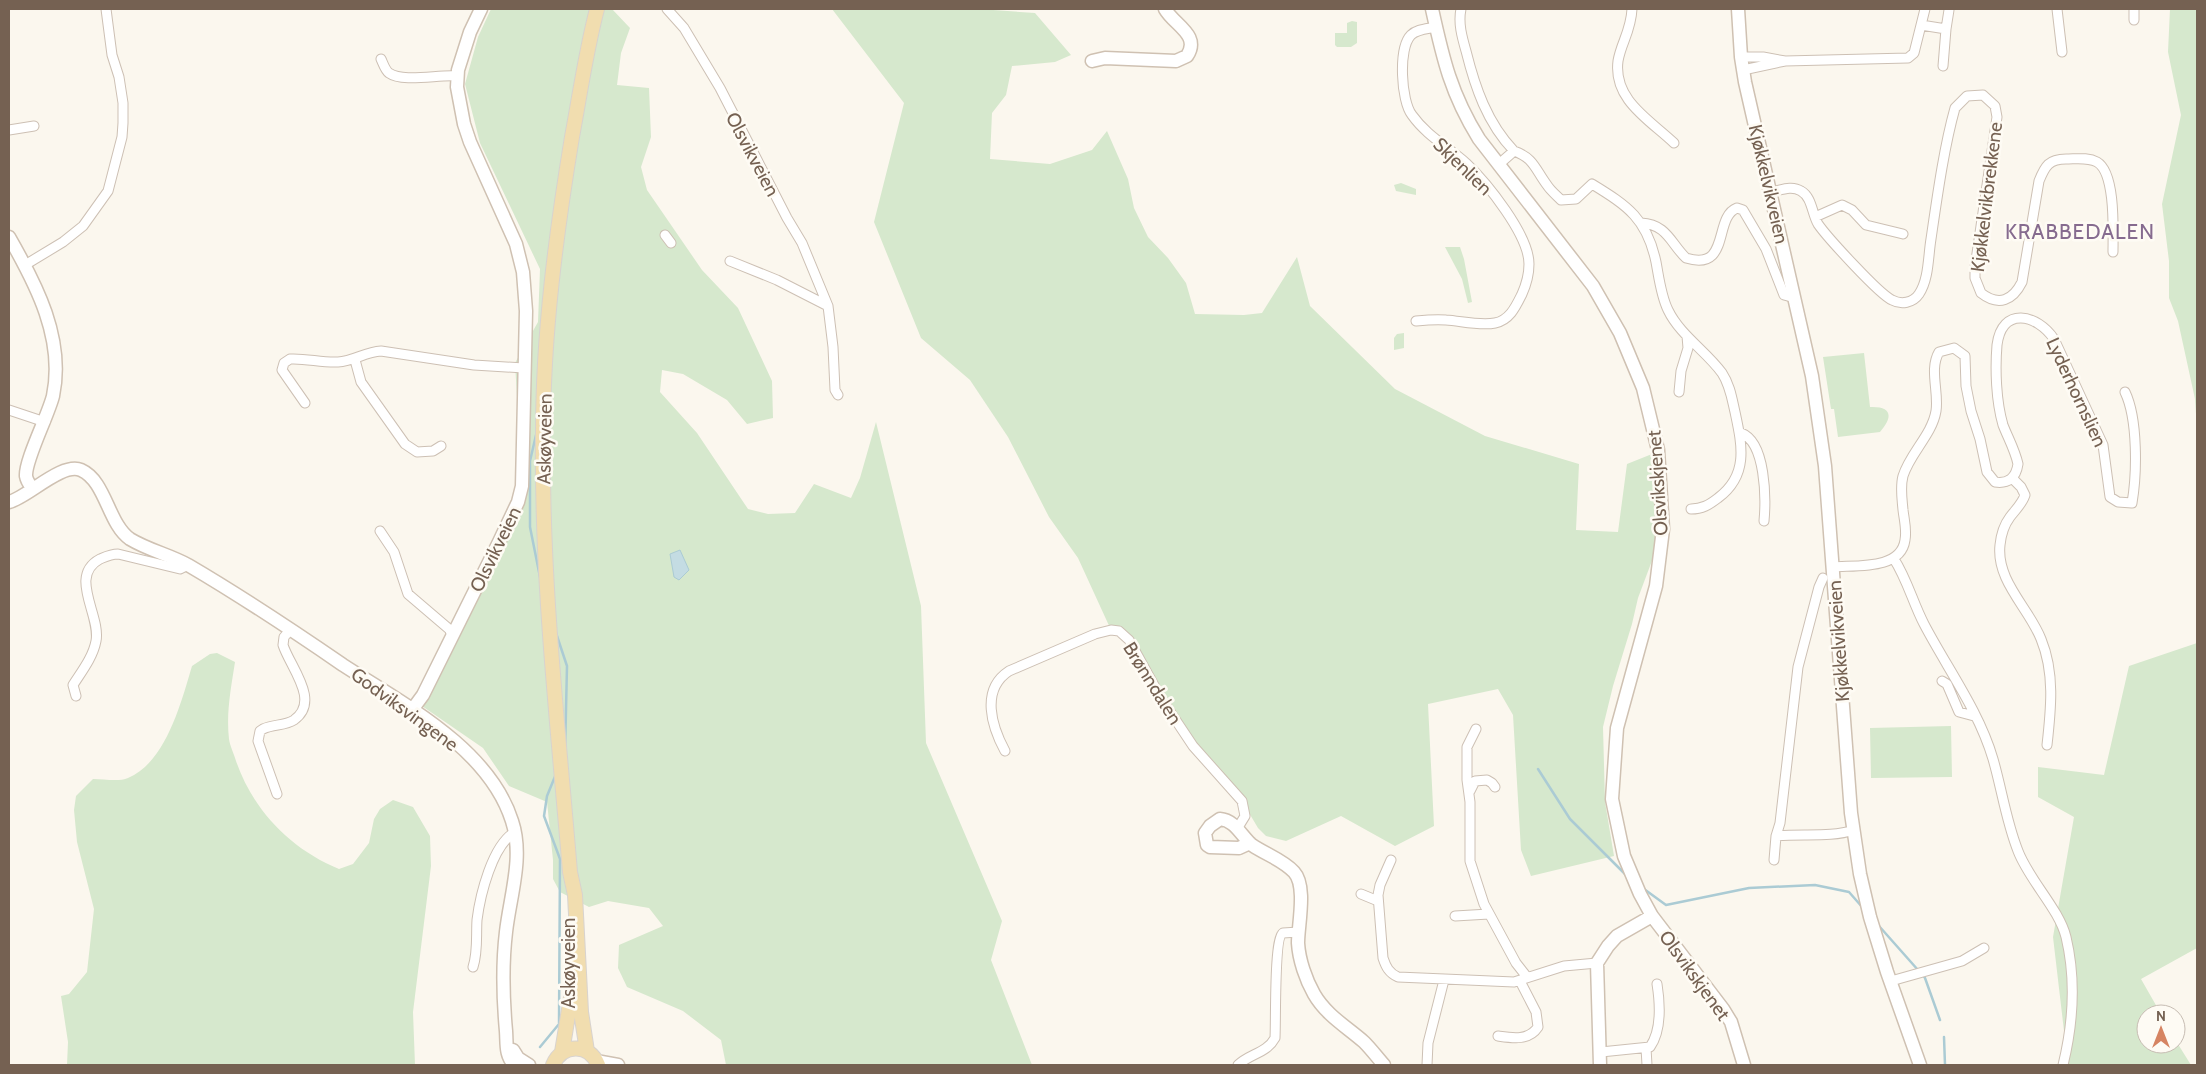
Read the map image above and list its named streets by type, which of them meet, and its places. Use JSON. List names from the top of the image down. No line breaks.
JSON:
{"streets":{"main road":["Olsvikveien","Kjøkkelvikveien","Askøyveien","Olsvikskjenet","Godviksvingene"],"street":["Skjenlien","Kjøkkelvikbrekkene","Lyderhornslien","Brønndalen"]},"crossings":[["Olsvikveien","Godviksvingene"],["Skjenlien","Olsvikskjenet"],["Kjøkkelvikveien","Kjøkkelvikbrekkene"]],"districts":["KRABBEDALEN"],"north":"top"}
